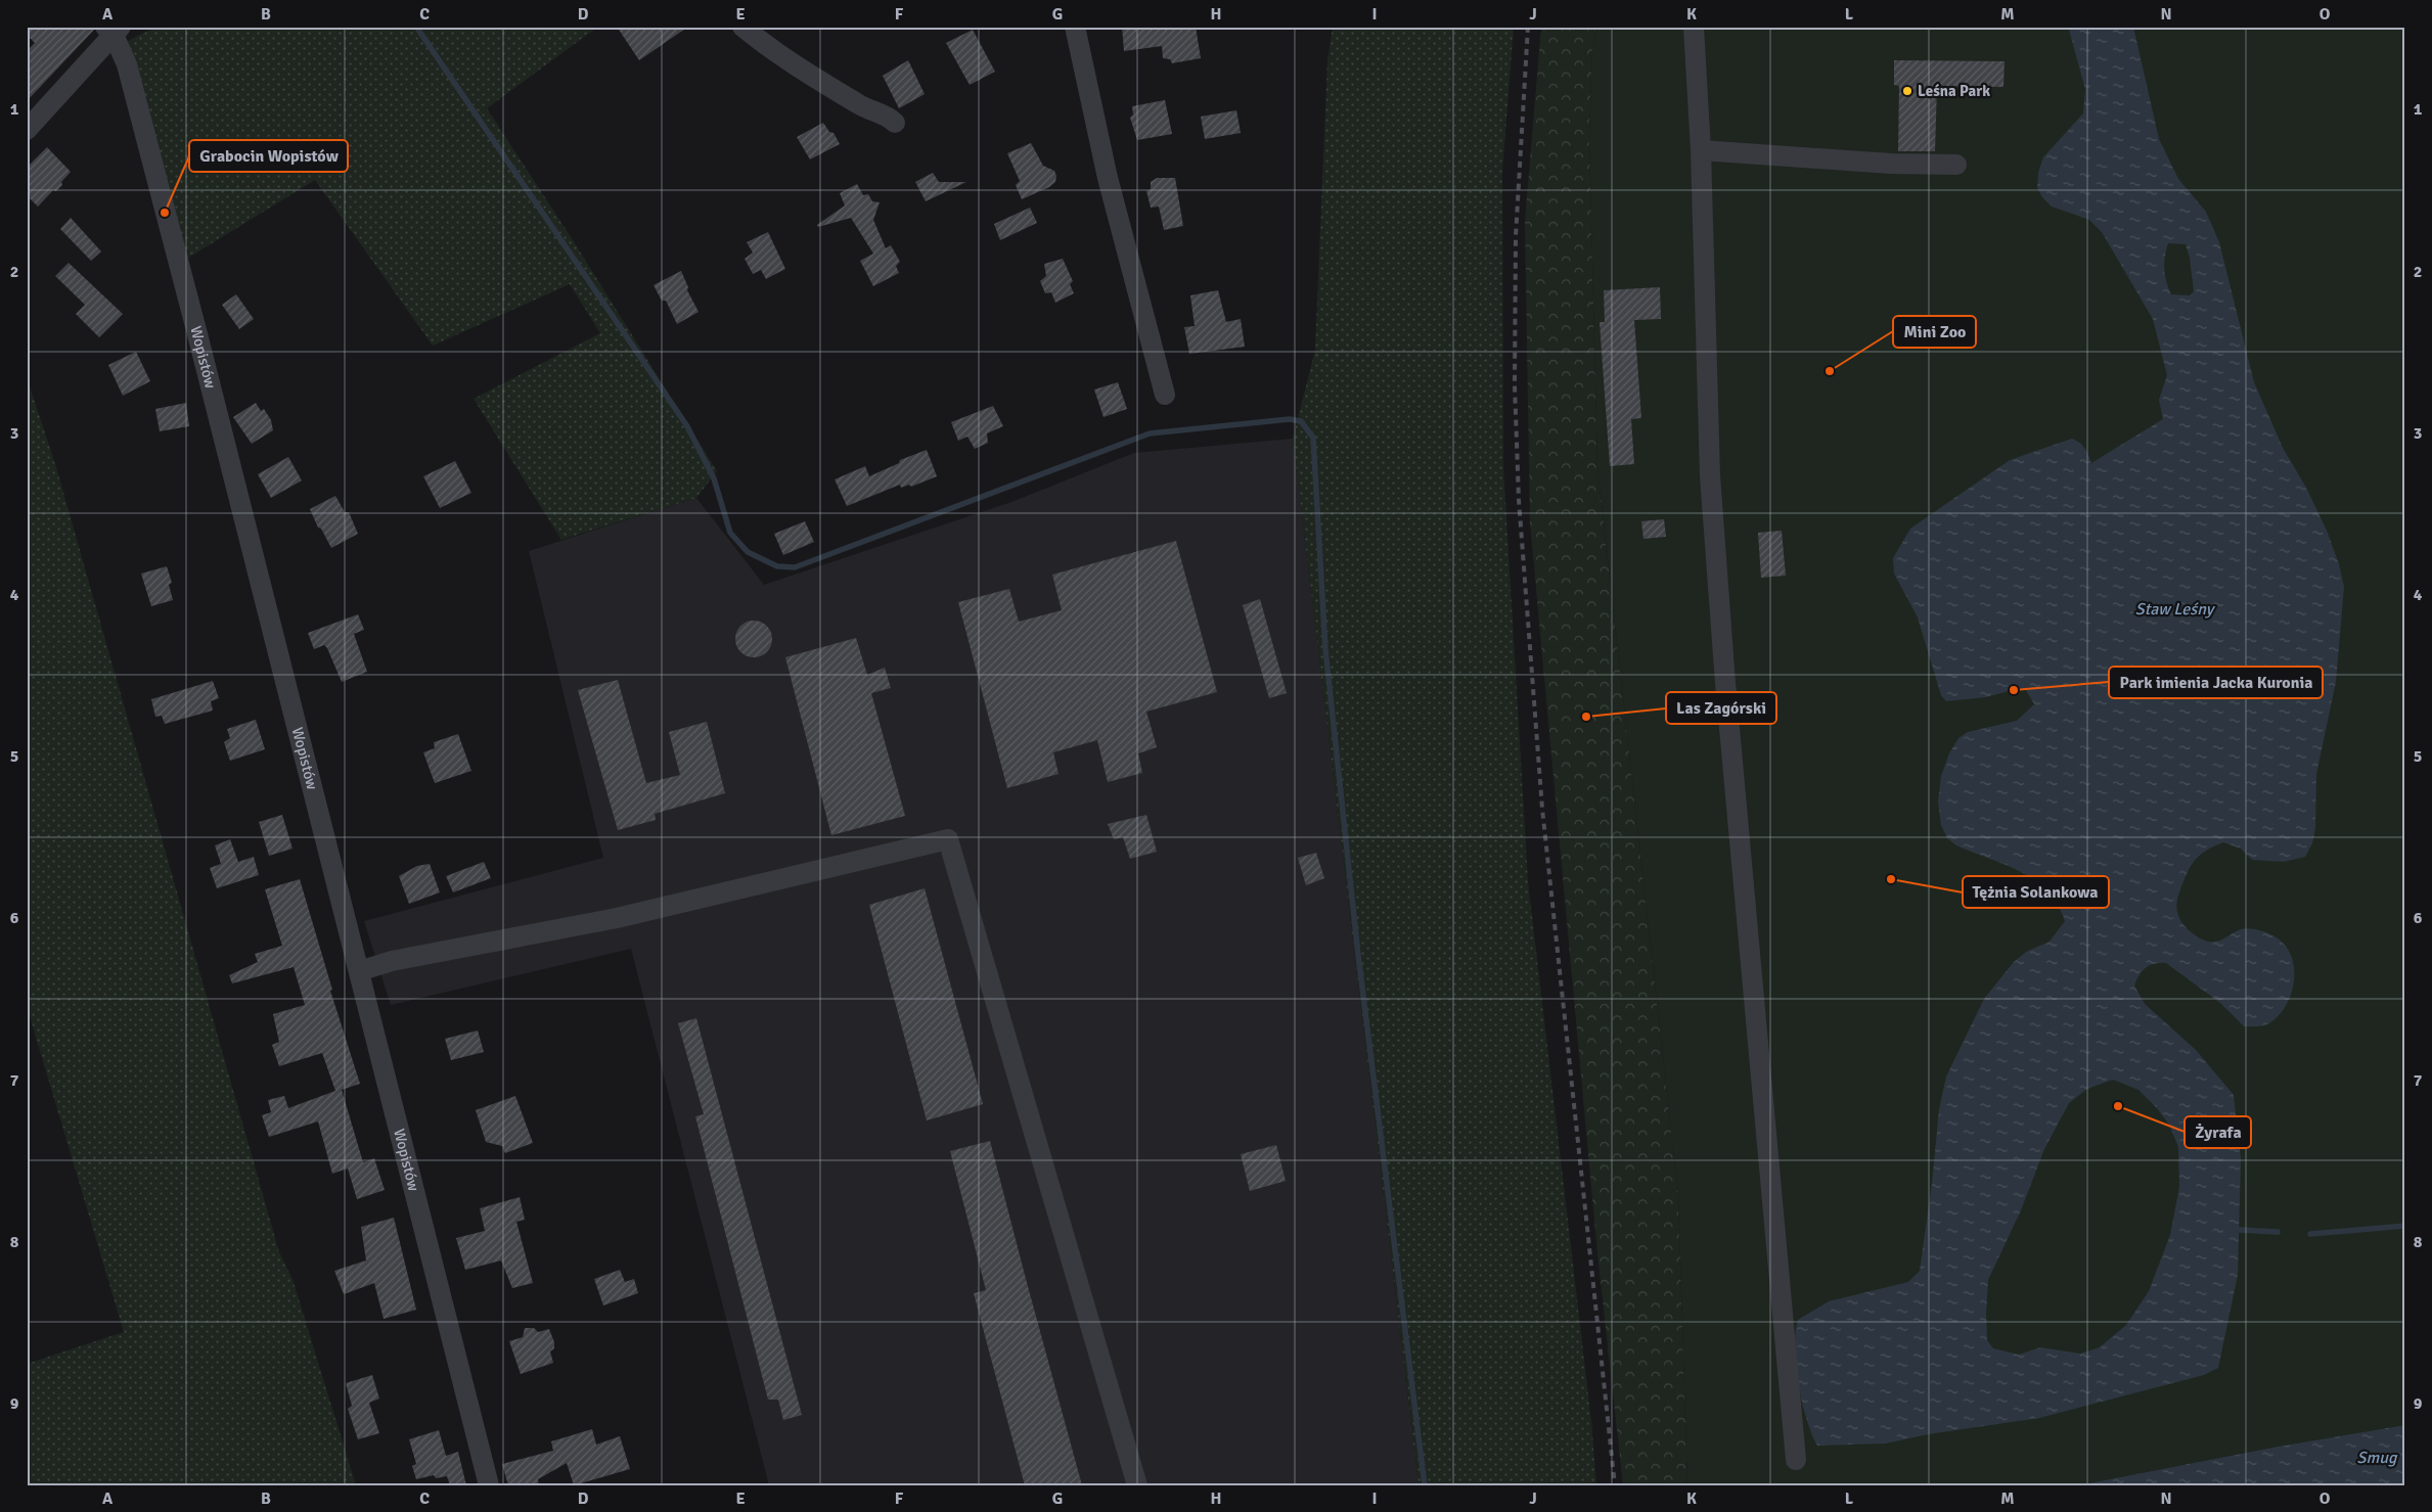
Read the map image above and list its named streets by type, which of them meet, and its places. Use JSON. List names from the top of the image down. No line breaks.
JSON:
{"streets":{"street":["Wopistów"]},"water":["Staw Leśny","Smug"],"places":["Leśna Park","Grabocin Wopistów","Mini Zoo","Park imienia Jacka Kuronia","Las Zagórski","Tężnia Solankowa","Żyrafa"],"grid":{"columns":["A","B","C","D","E","F","G","H","I","J","K","L","M","N","O"],"rows":["1","2","3","4","5","6","7","8","9"]}}
